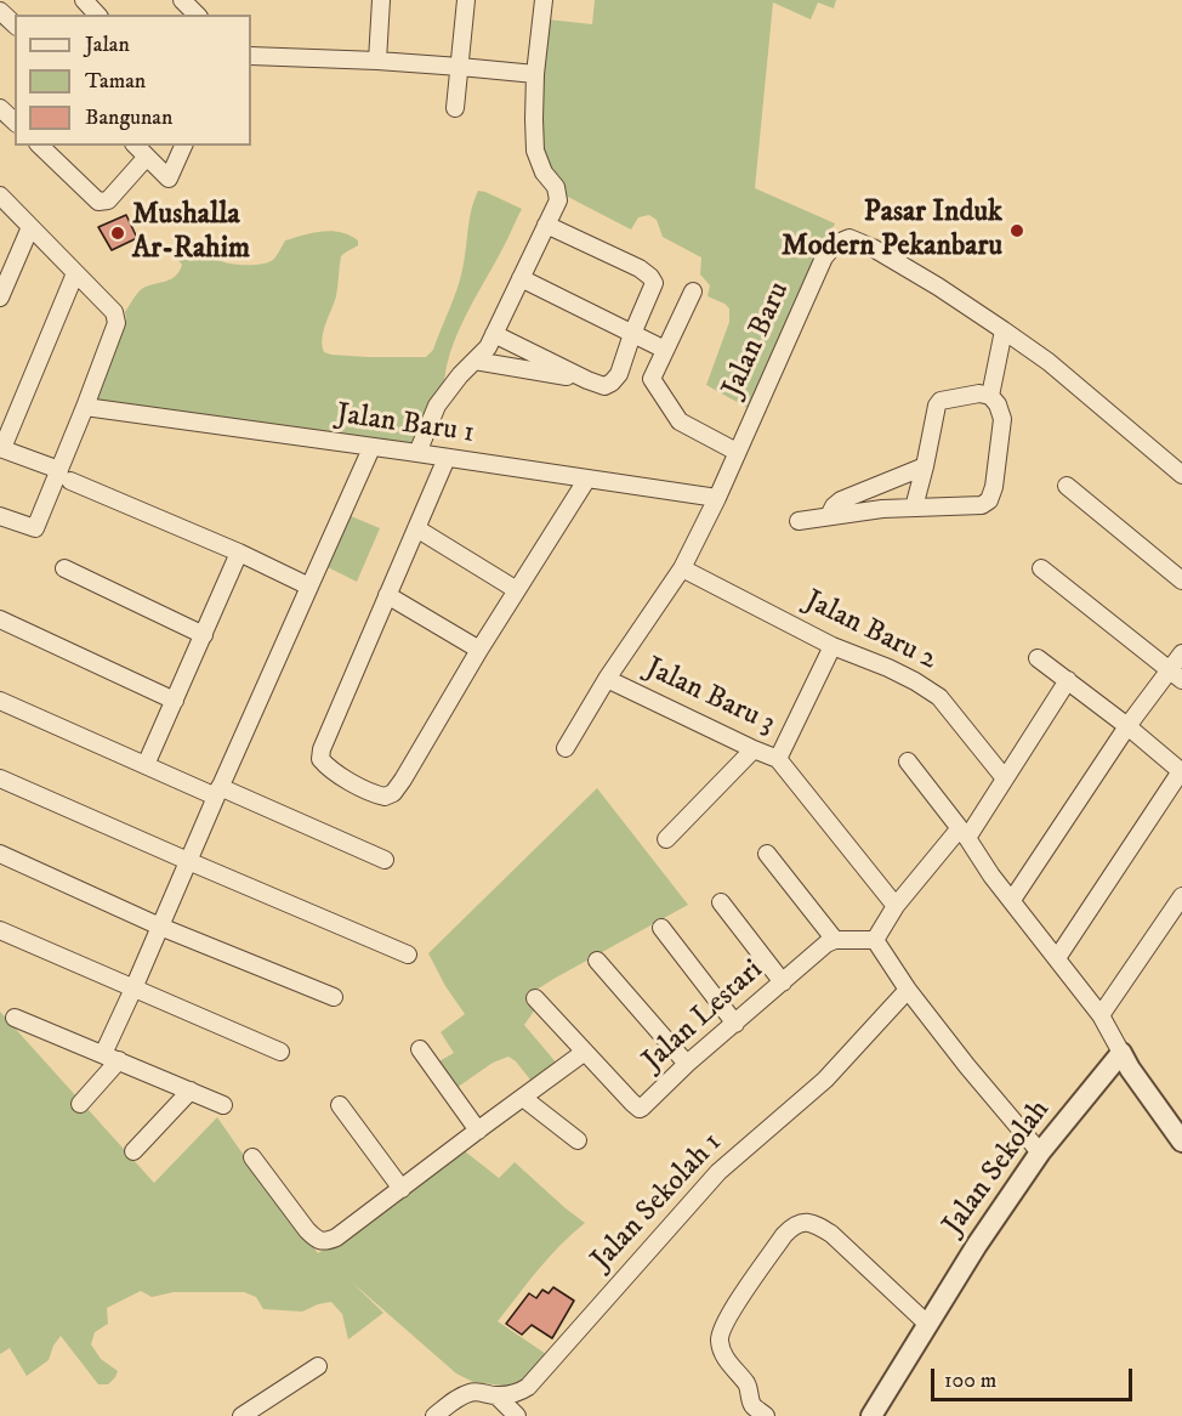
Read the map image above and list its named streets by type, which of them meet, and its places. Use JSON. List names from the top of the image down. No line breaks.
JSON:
{"streets":{"street":["Jalan Baru","Jalan Baru 1","Jalan Baru 2","Jalan Baru 3","Jalan Lestari","Jalan Sekolah","Jalan Sekolah 1"]},"crossings":[["Jalan Baru","Jalan Baru 1"],["Jalan Baru","Jalan Baru 2"],["Jalan Baru","Jalan Baru 3"]],"places":["Pasar Induk Modern Pekanbaru","Mushalla Ar-Rahim"],"legend":["Jalan","Taman","Bangunan"],"scale_bar":"100 m"}
